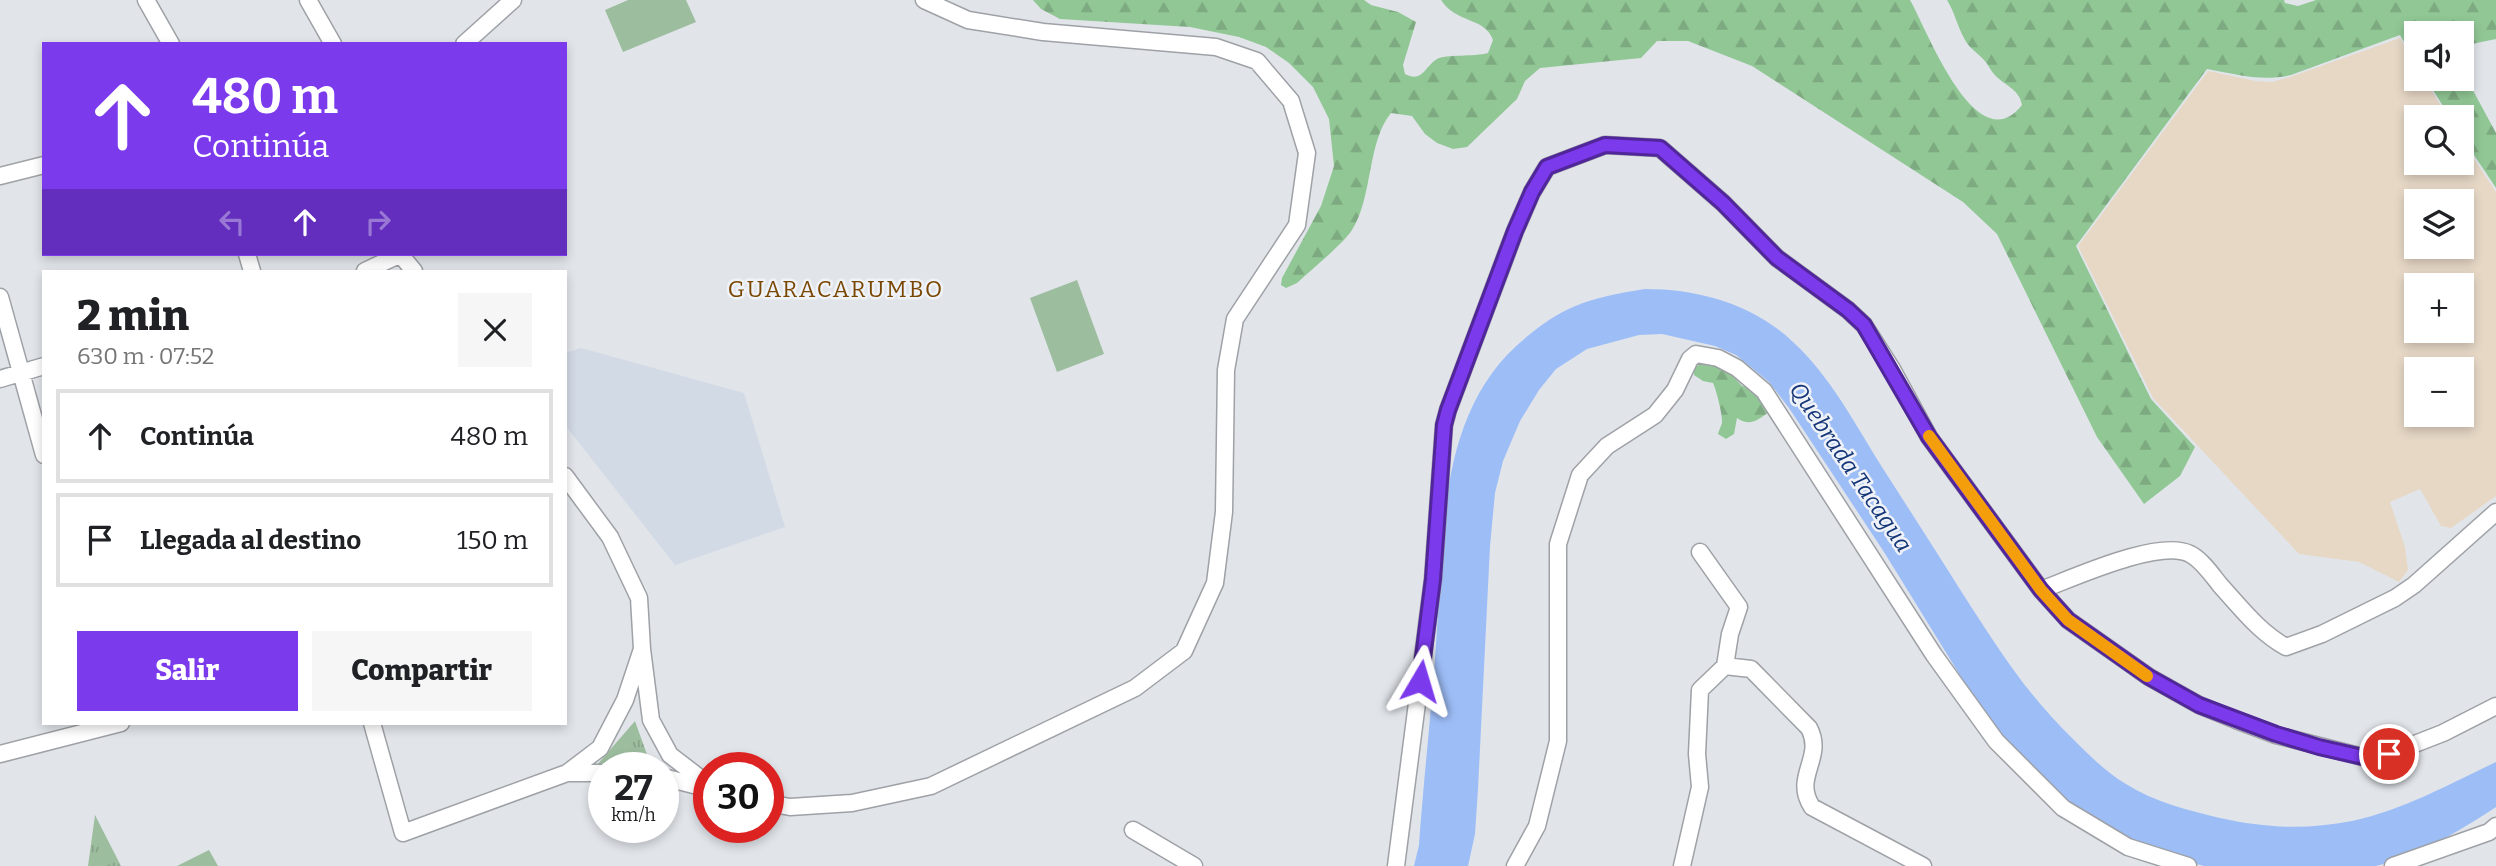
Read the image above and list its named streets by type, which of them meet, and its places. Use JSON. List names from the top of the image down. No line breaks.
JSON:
{"districts":["GUARACARUMBO"],"water":["Quebrada Tacagua"],"page":{"map_buttons":["+","−"],"turn":["480 m","Continúa"],"heading":["2 min","630 m · 07:52"],"list":[{"name":"Continúa","value":"480 m"},{"name":"Llegada al destino","value":"150 m"}],"buttons":["Salir","Compartir"],"speed":"27 km/h","limit":"30"}}
